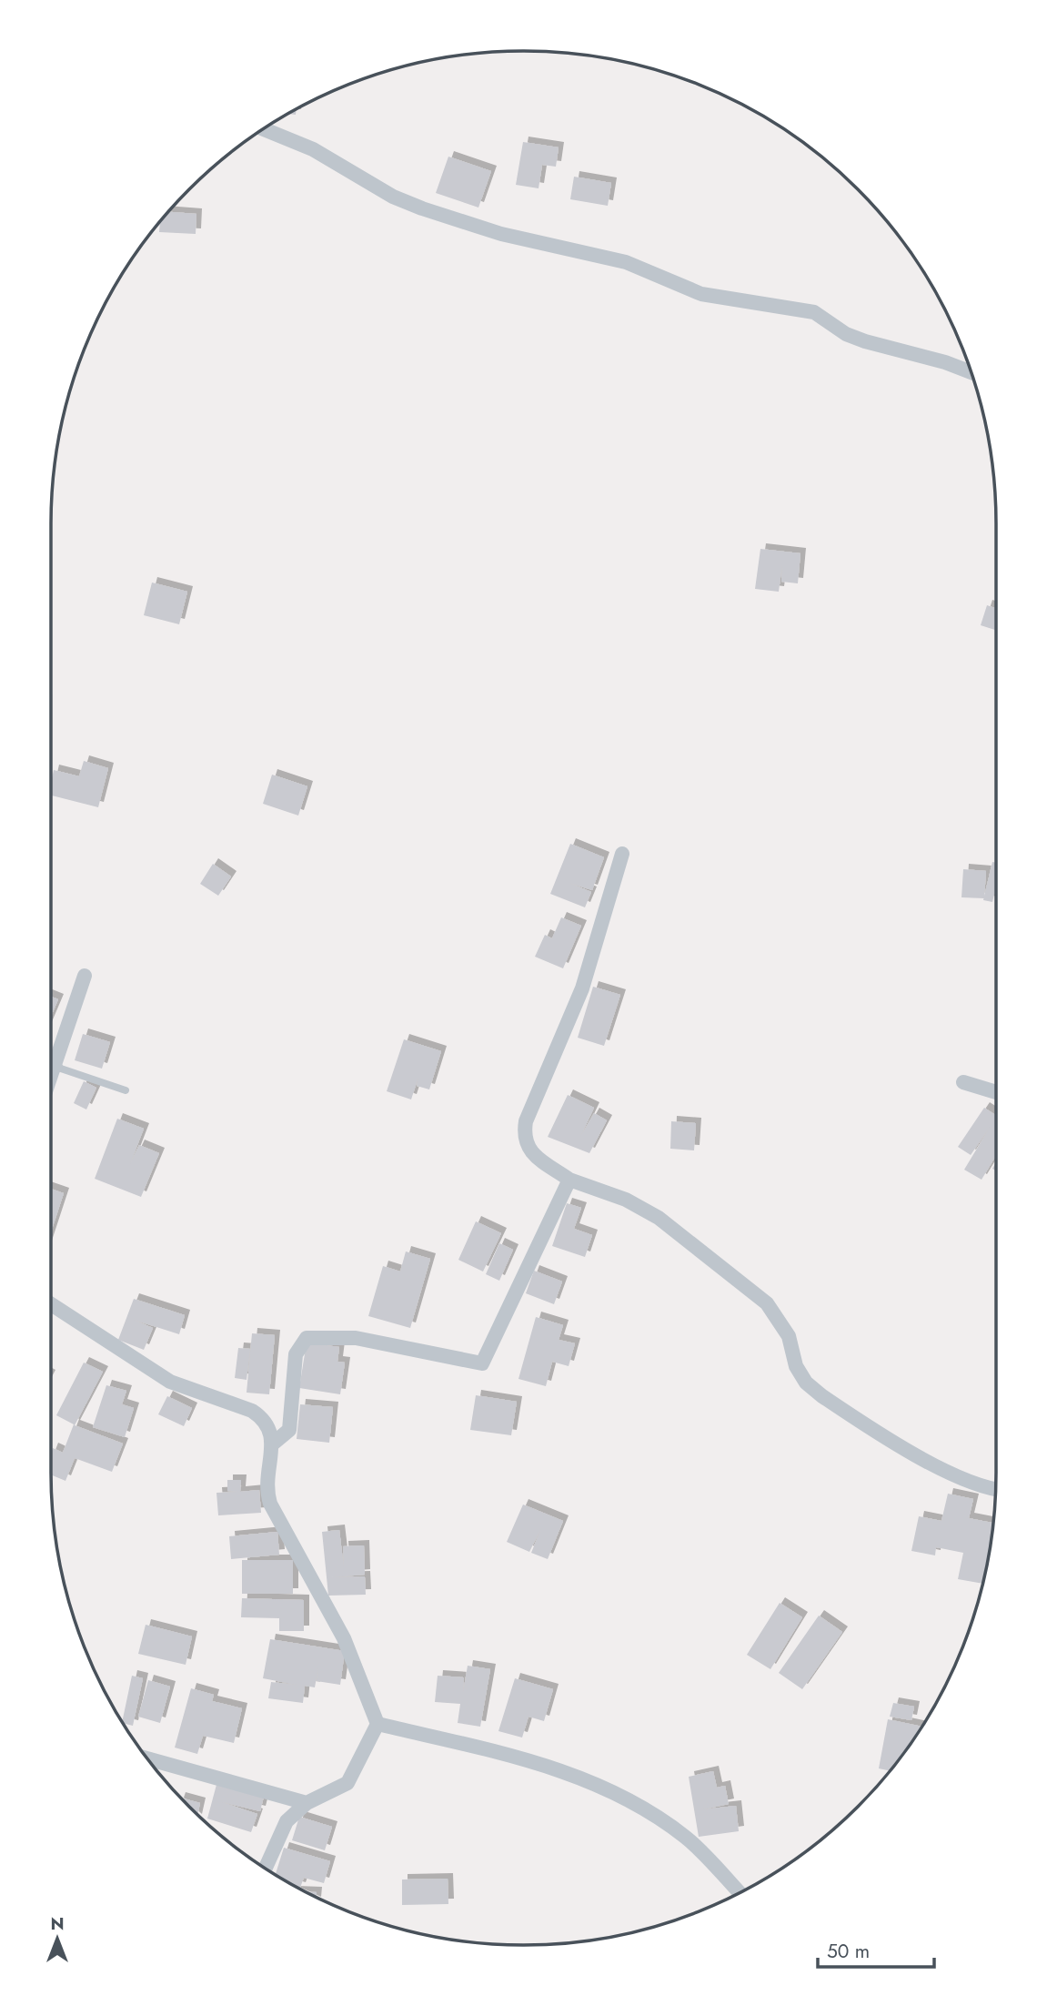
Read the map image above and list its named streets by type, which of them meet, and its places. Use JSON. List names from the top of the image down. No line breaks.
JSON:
{"scale_bar":"50 m","north":"top"}
